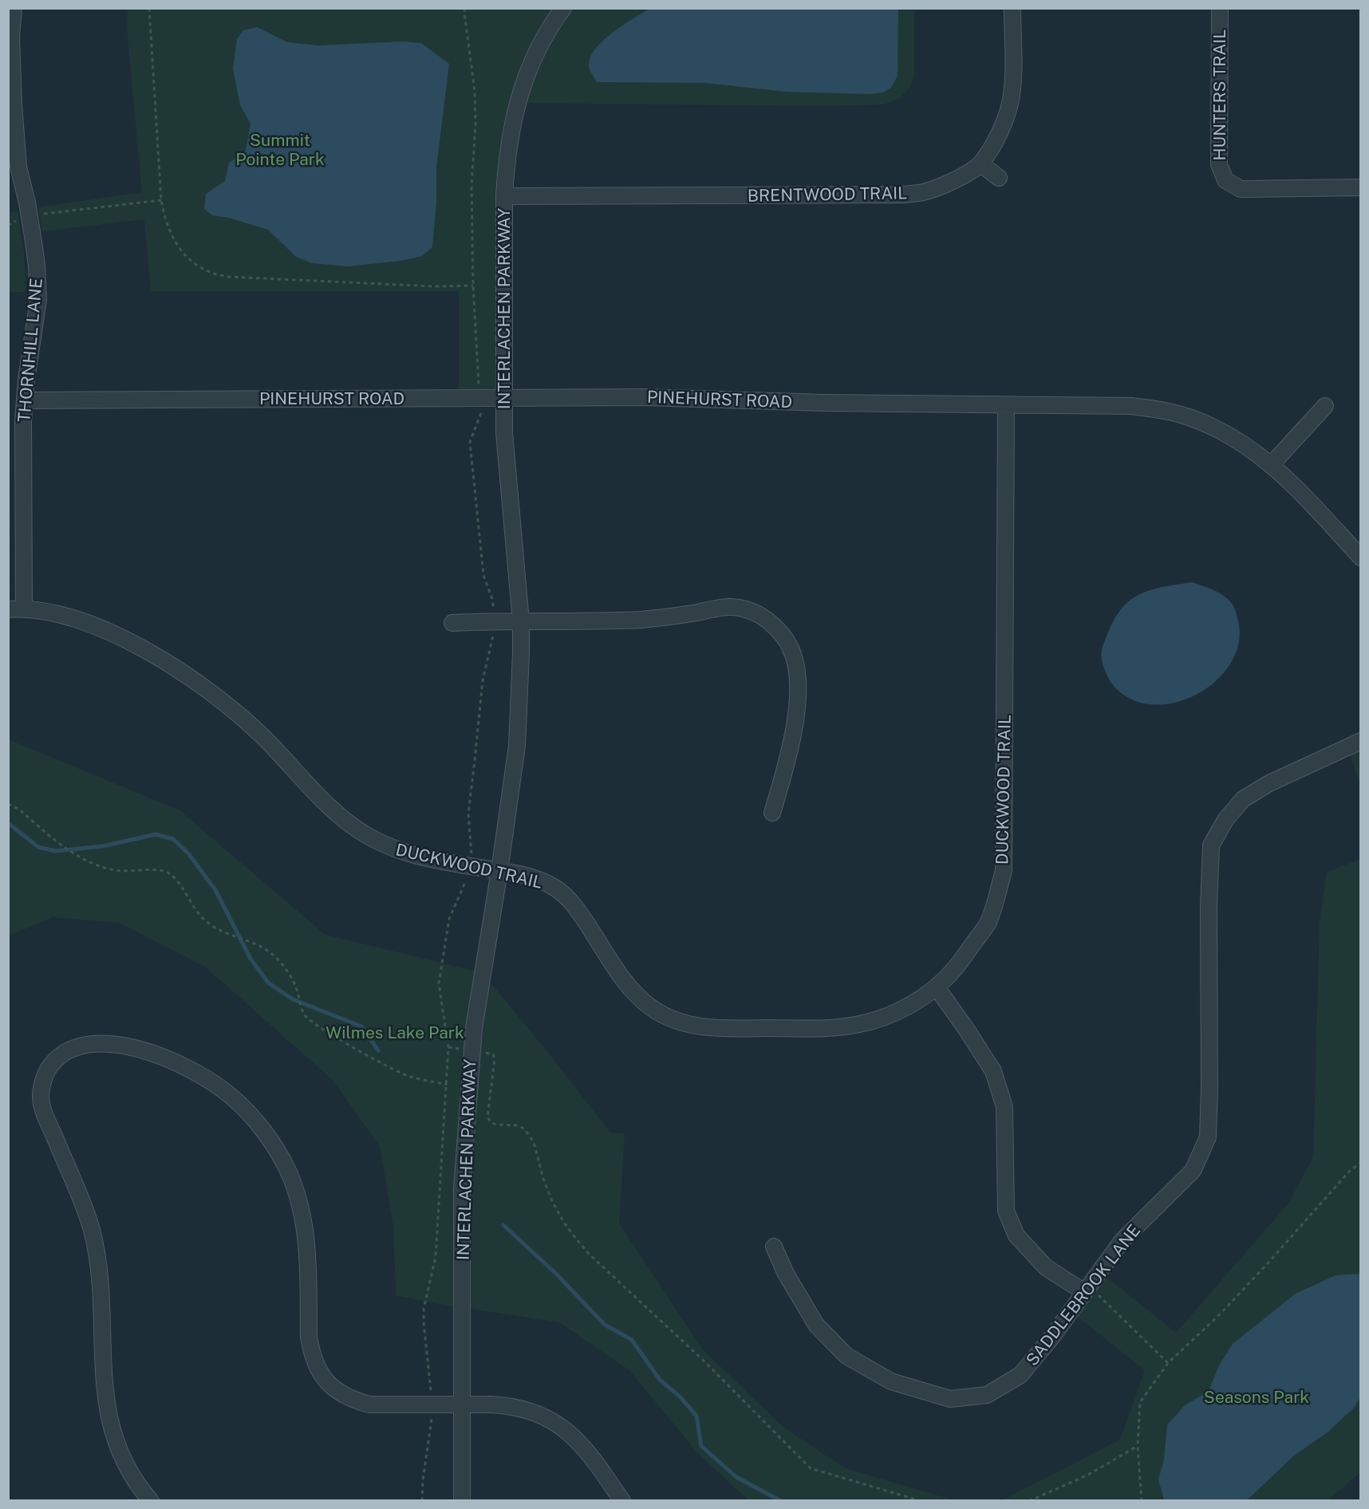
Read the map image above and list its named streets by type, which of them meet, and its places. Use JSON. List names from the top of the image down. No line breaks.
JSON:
{"streets":{"street":["HUNTERS TRAIL","BRENTWOOD TRAIL","INTERLACHEN PARKWAY","THORNHILL LANE","PINEHURST ROAD","DUCKWOOD TRAIL","SADDLEBROOK LANE"]},"crossings":[["BRENTWOOD TRAIL","INTERLACHEN PARKWAY"],["INTERLACHEN PARKWAY","PINEHURST ROAD"],["INTERLACHEN PARKWAY","DUCKWOOD TRAIL"],["THORNHILL LANE","PINEHURST ROAD"],["THORNHILL LANE","DUCKWOOD TRAIL"],["PINEHURST ROAD","DUCKWOOD TRAIL"]],"parks":["Summit Pointe Park","Wilmes Lake Park","Seasons Park"]}
